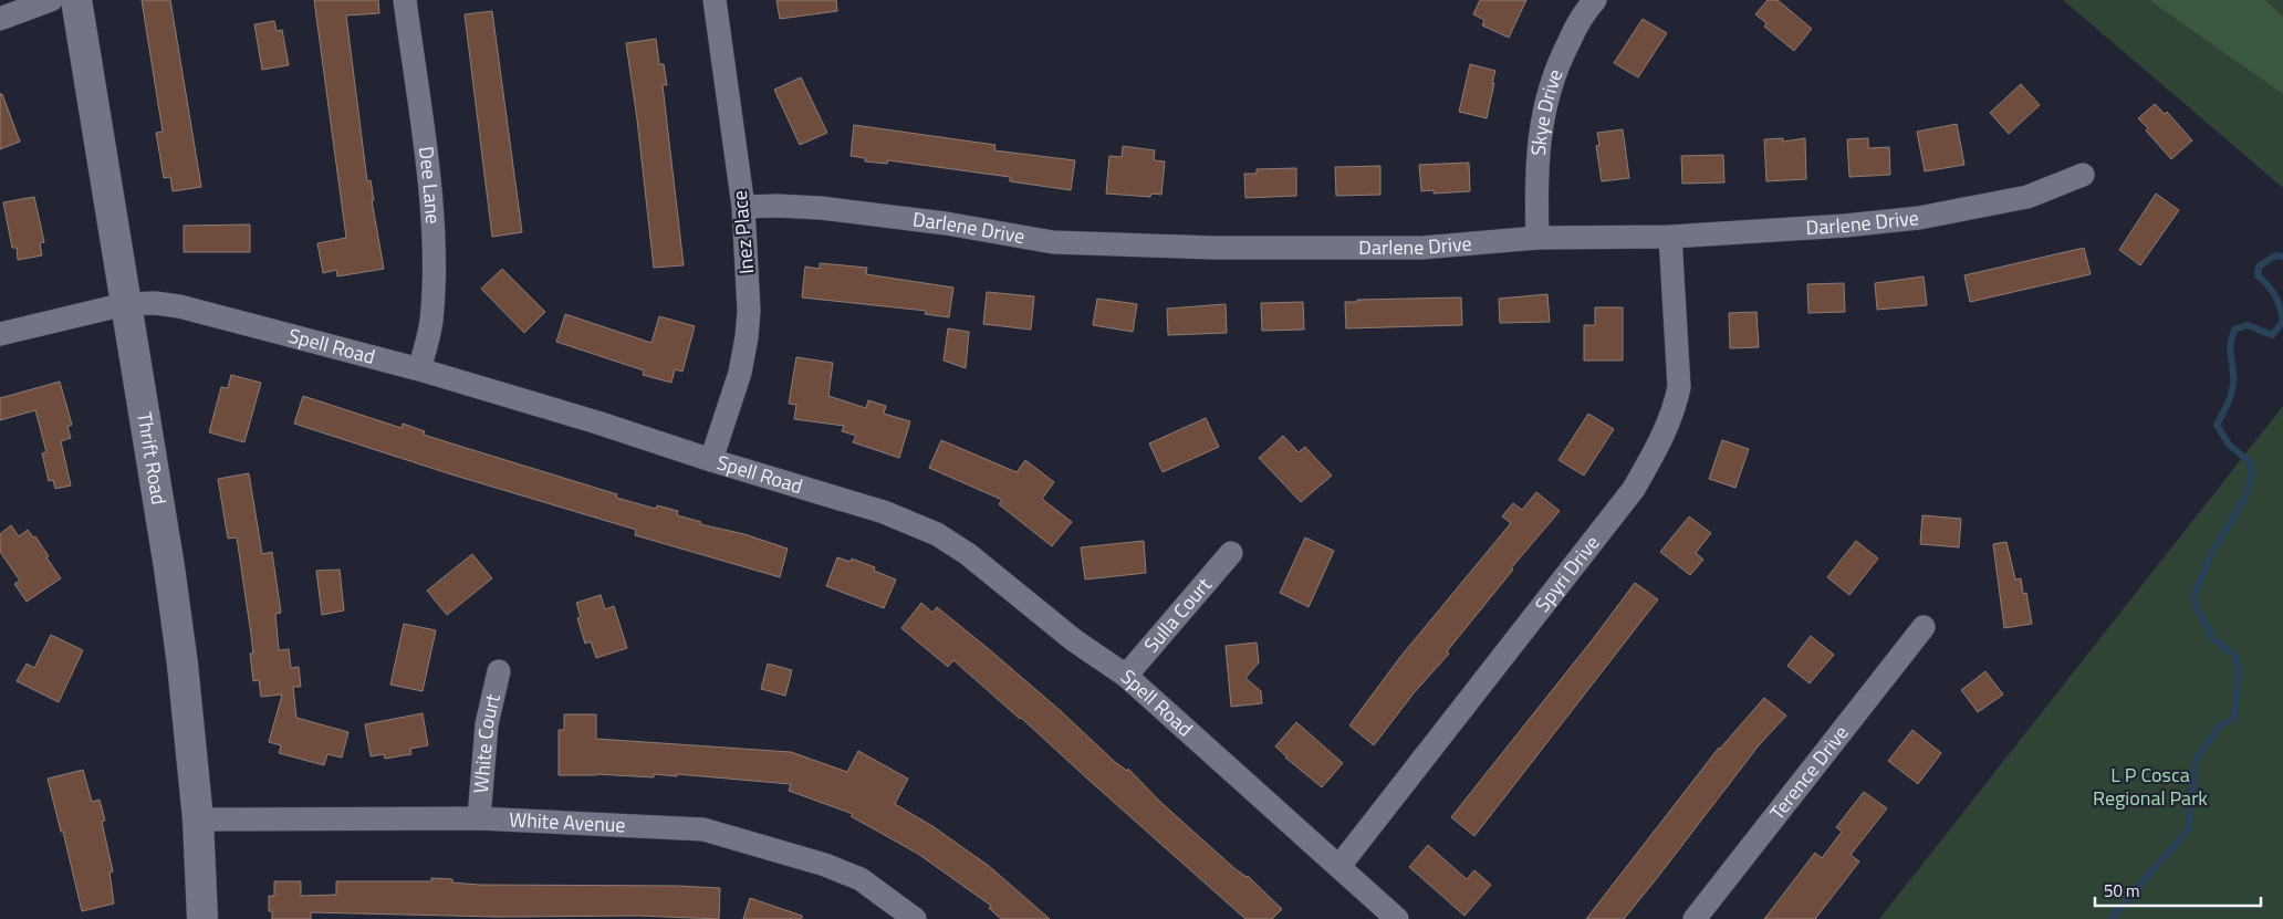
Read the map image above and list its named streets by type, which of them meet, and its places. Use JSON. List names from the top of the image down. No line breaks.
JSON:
{"streets":{"street":["Skye Drive","Dee Lane","Darlene Drive","Inez Place","Spell Road","Thrift Road","Spyri Drive","Sulla Court","White Court","Terence Drive","White Avenue"]},"crossings":[["Skye Drive","Darlene Drive"],["Dee Lane","Spell Road"],["Darlene Drive","Inez Place"],["Darlene Drive","Spyri Drive"],["Inez Place","Spell Road"],["Spell Road","Thrift Road"],["Spell Road","Spyri Drive"],["Spell Road","Sulla Court"],["Thrift Road","White Avenue"],["White Court","White Avenue"]],"parks":["L P Cosca Regional Park"],"scale_bar":"50 m"}
